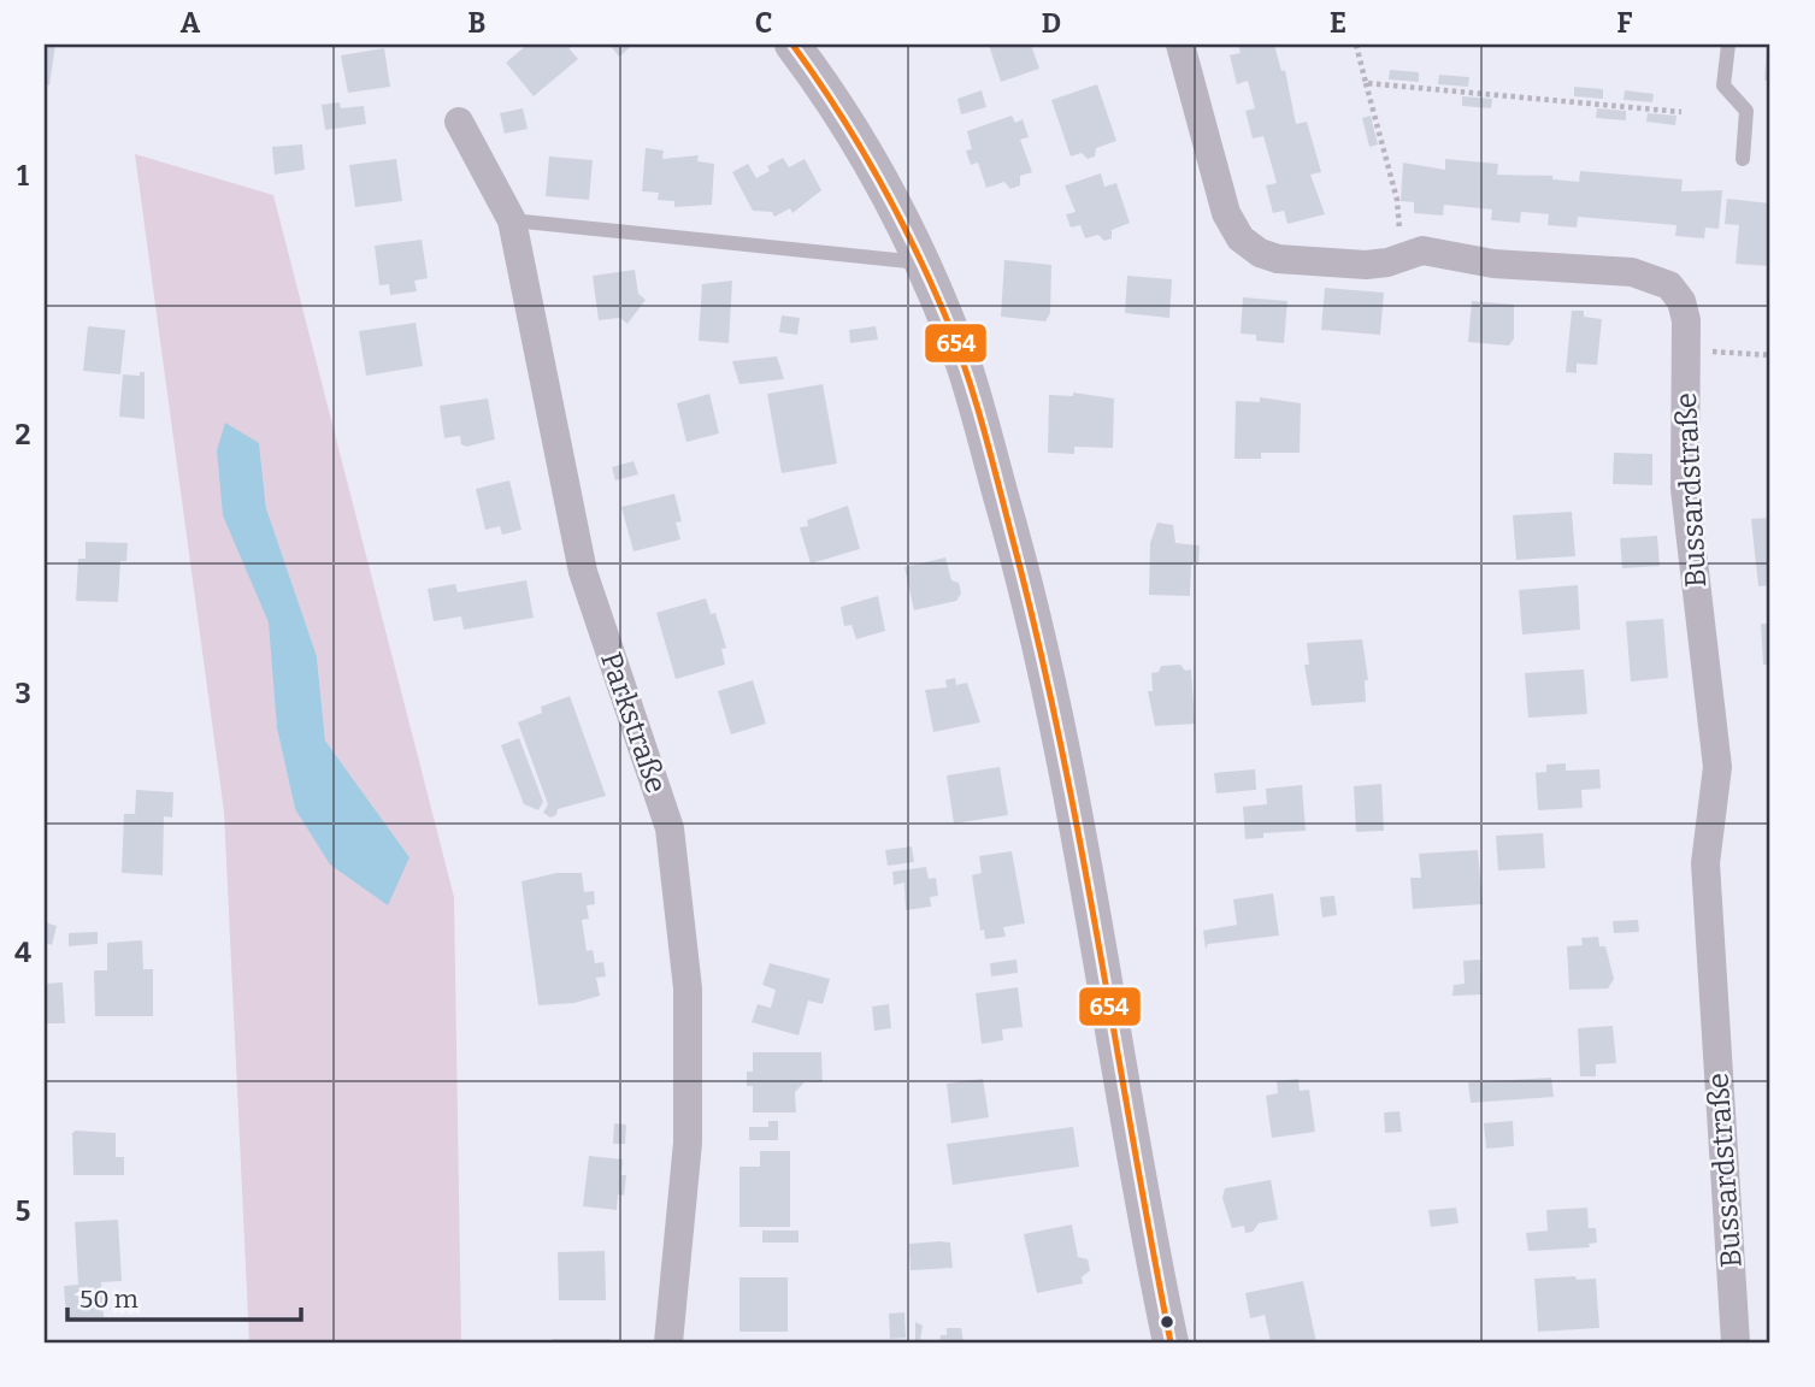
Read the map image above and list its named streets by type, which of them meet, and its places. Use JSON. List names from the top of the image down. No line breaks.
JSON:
{"streets":{"street":["Bussardstraße","Parkstraße"]},"lines":["transit line 654"],"scale_bar":"50 m","grid":{"columns":["A","B","C","D","E","F"],"rows":["1","2","3","4","5"]}}
